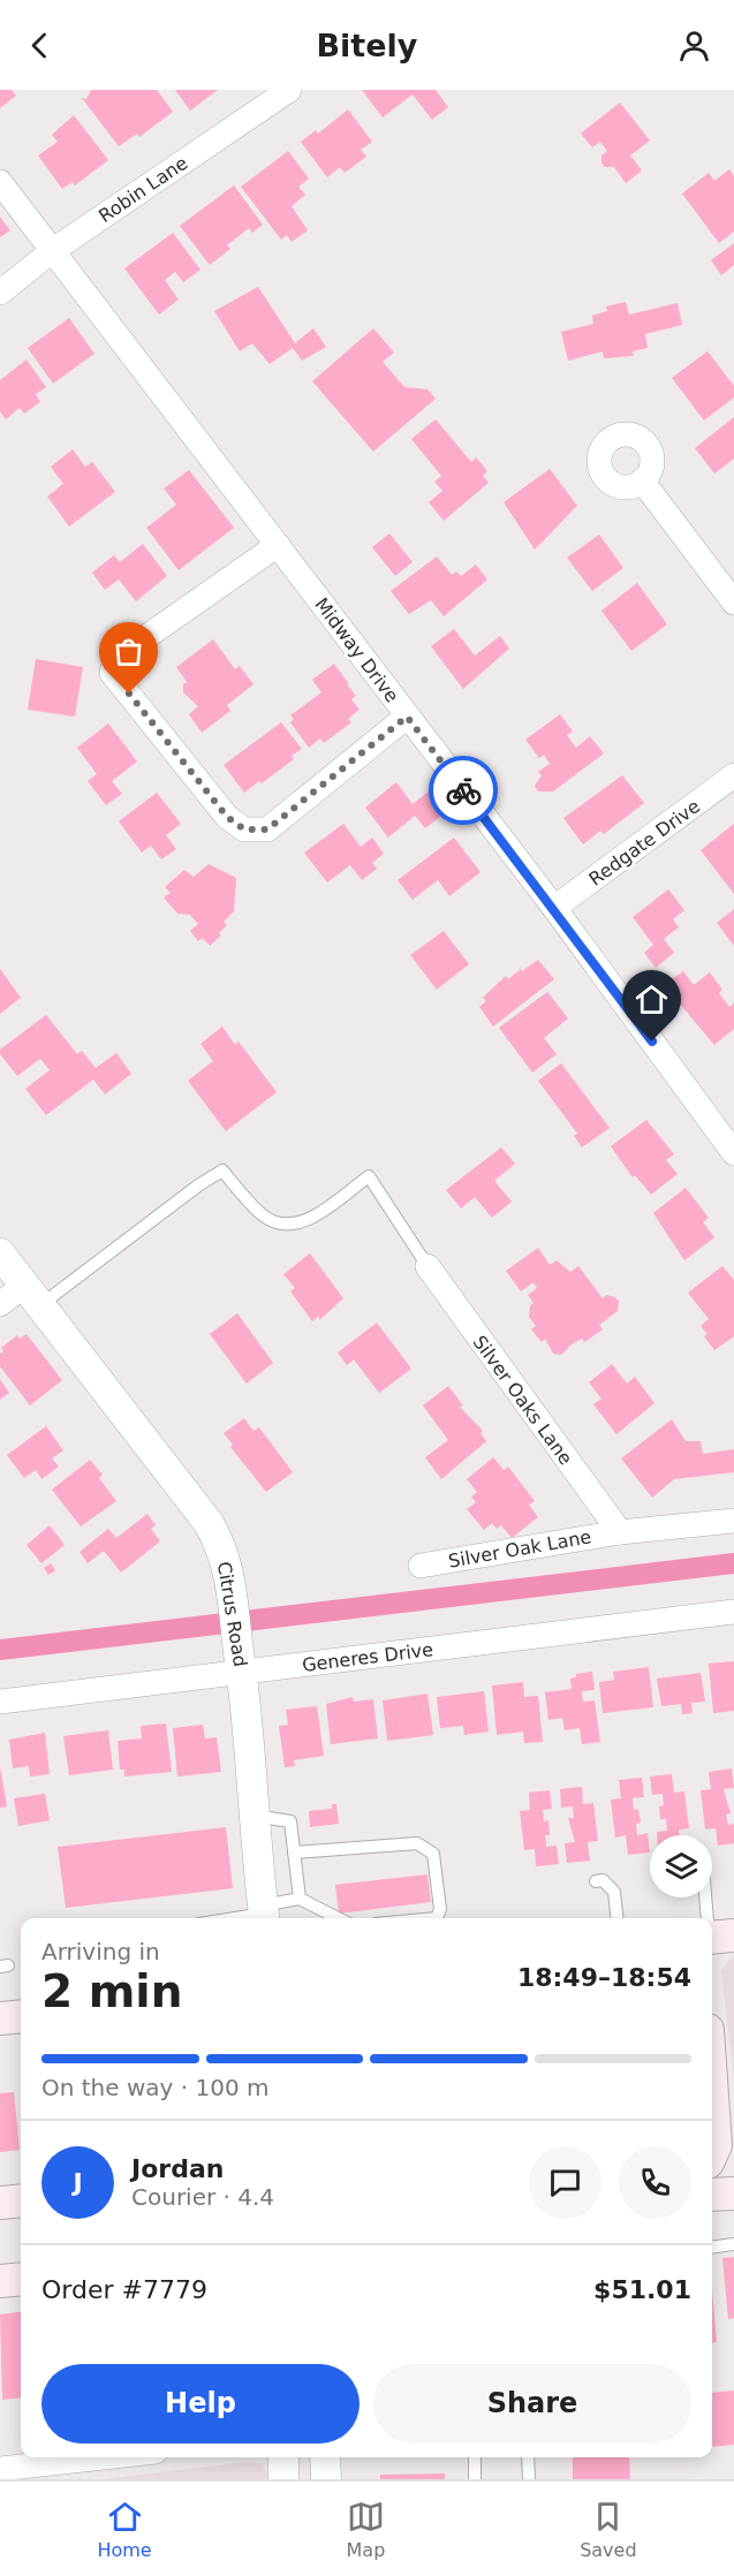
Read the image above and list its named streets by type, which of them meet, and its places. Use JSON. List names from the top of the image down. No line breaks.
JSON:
{"streets":{"street":["Robin Lane","Midway Drive","Redgate Drive","Silver Oaks Lane","Silver Oak Lane","Citrus Road","Generes Drive"]},"crossings":[["Robin Lane","Midway Drive"],["Midway Drive","Redgate Drive"],["Silver Oaks Lane","Silver Oak Lane"],["Citrus Road","Generes Drive"]],"page":{"header":"Bitely","heading":["2 min","Arriving in","18:49–18:54"],"panel":["Jordan","Courier · 4.4","Order #7779","$51.01"],"bar":"On the way · 100 m","round":"J","buttons":["Help","Share"],"tabs":["Home","Map","Saved"]}}
